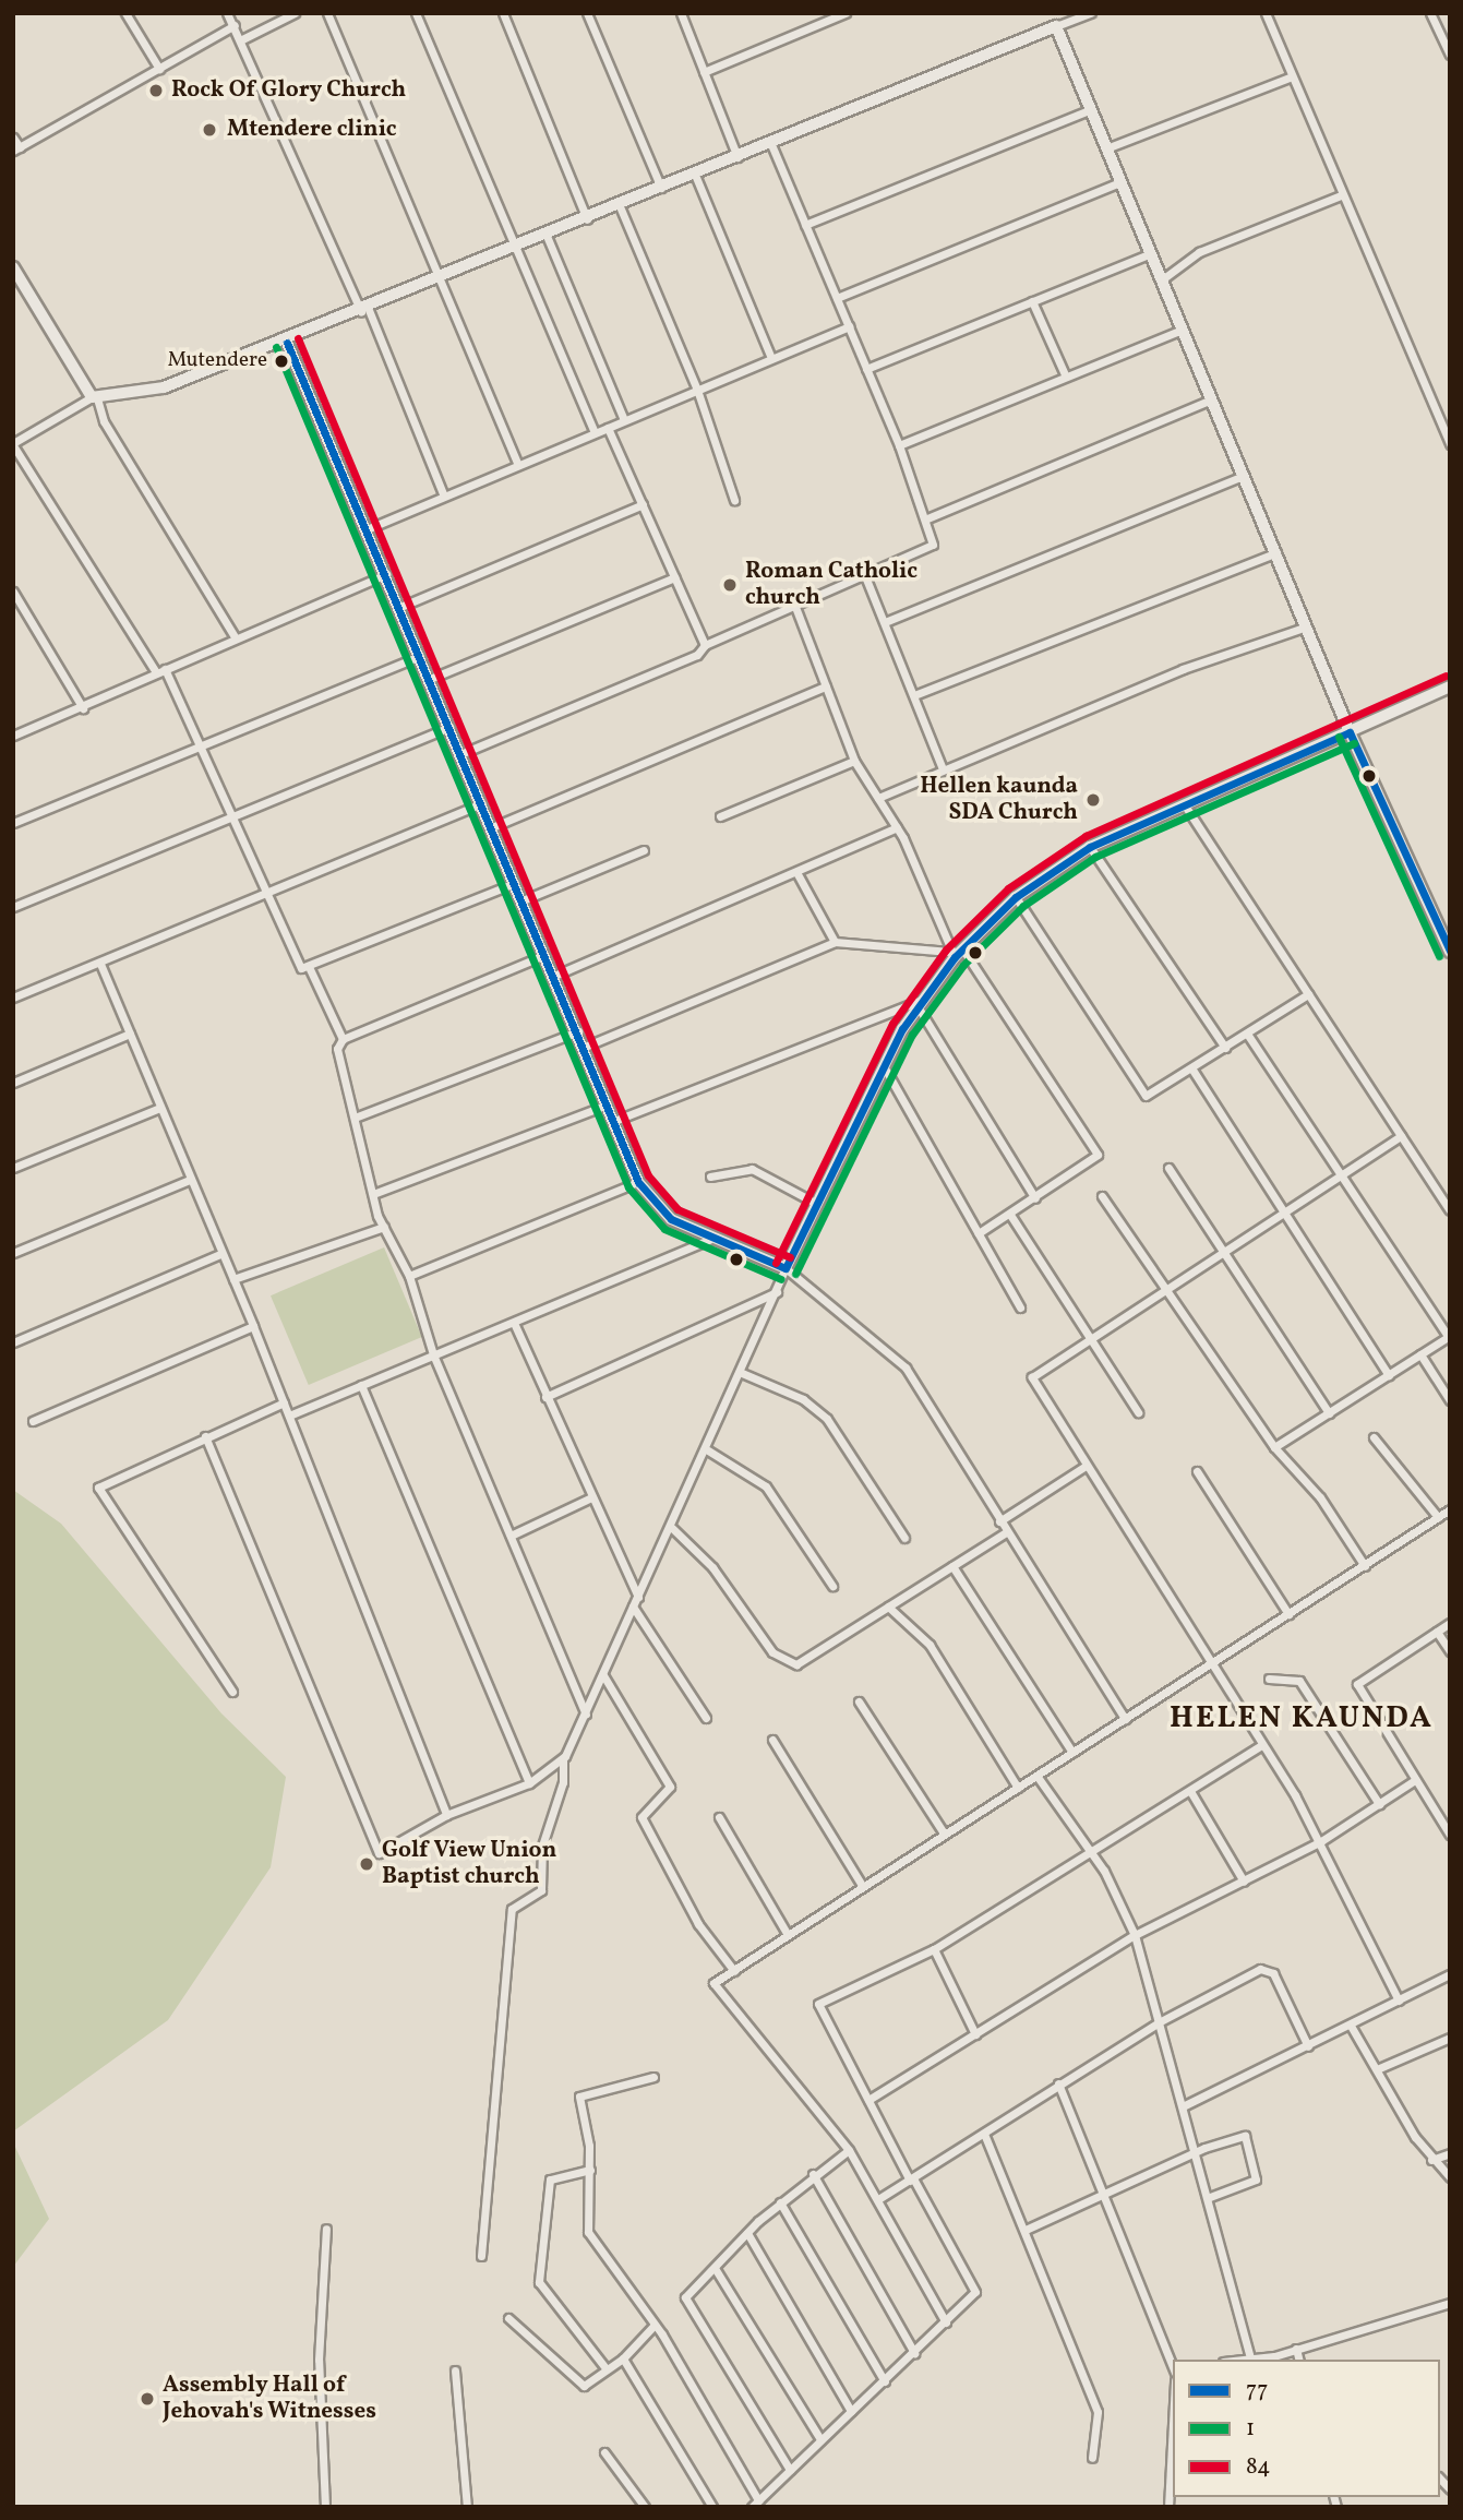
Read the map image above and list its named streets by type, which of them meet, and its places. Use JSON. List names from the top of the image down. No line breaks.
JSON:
{"districts":["HELEN KAUNDA"],"places":["Rock Of Glory Church","Mtendere clinic","Mutendere","Roman Catholic church","Hellen kaunda SDA Church","Golf View Union Baptist church","Assembly Hall of Jehovah's Witnesses"],"lines":["transit line 84","transit line 77","transit line 1"],"legend":["77","1","84"]}
